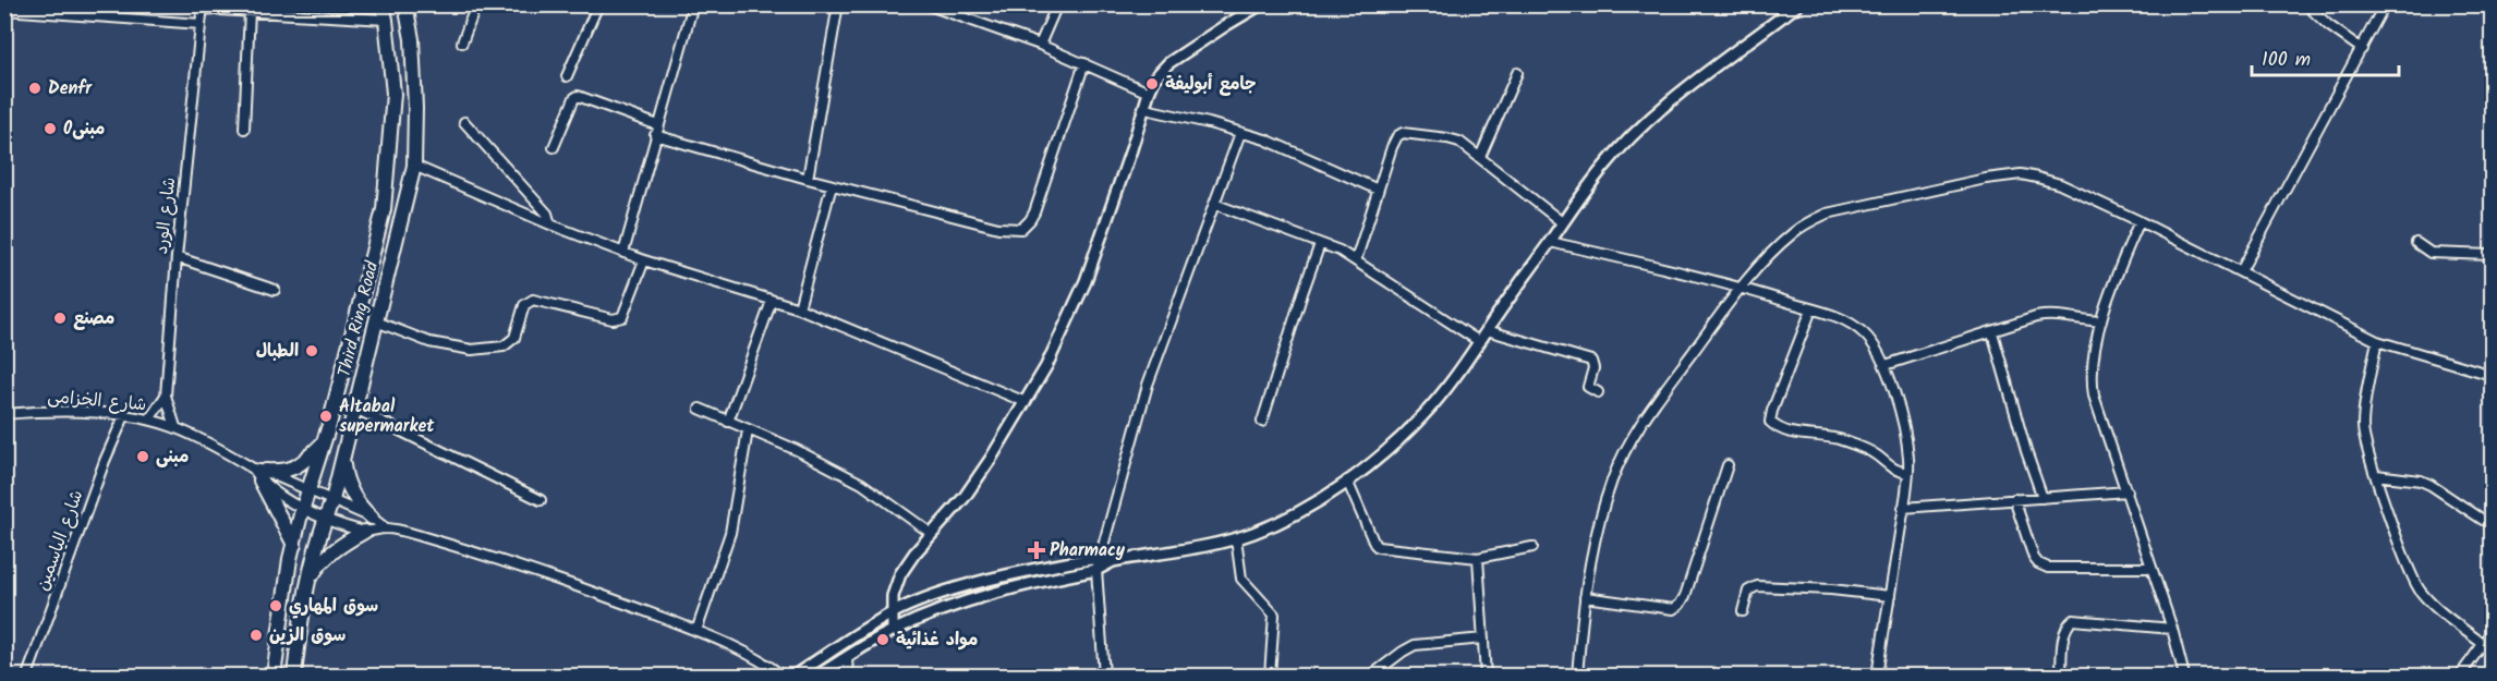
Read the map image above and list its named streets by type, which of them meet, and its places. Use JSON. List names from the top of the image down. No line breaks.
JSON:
{"streets":{"main road":["Third Ring Road"],"street":["شارع الورد","شارع الخزامى","شارع الياسمين"]},"crossings":[["شارع الورد","شارع الخزامى"],["شارع الخزامى","شارع الياسمين"]],"places":{"other":["جامع أبوليفة","Denfr","مبنى0","مصنع","الطبال","Altabal supermarket","مبنى","سوق المهاري","سوق الزين","مواد غذائية"],"health":["Pharmacy"]},"scale_bar":"100 m"}
